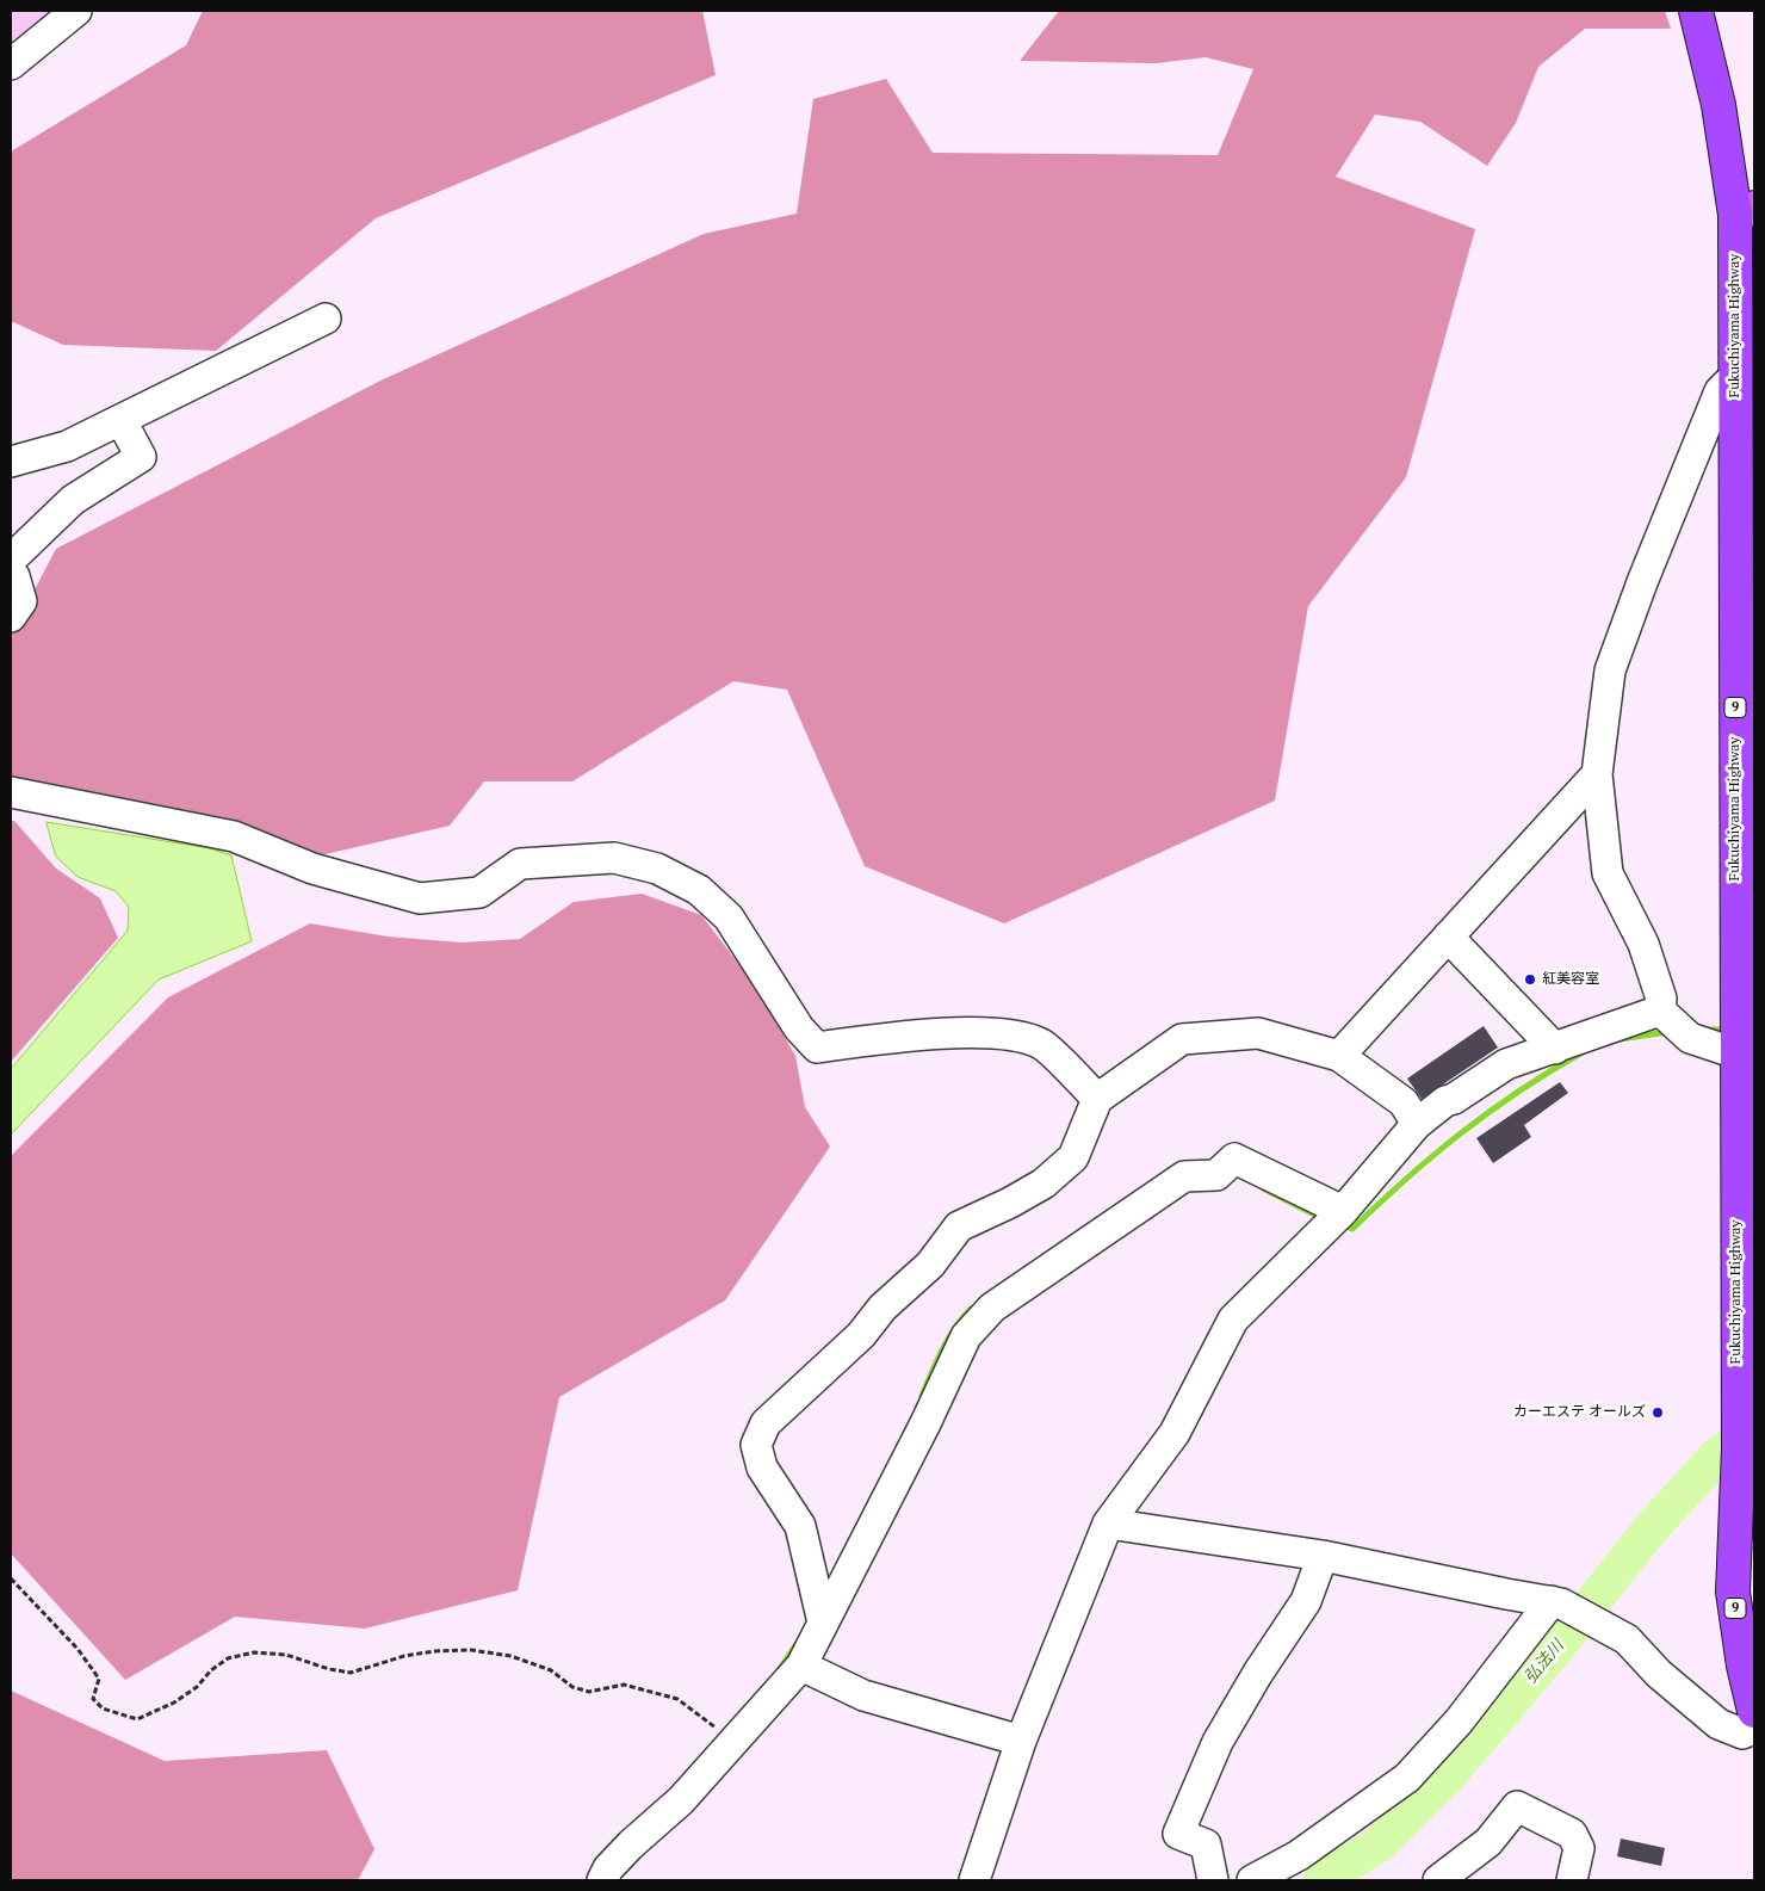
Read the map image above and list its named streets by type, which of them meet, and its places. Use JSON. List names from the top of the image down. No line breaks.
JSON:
{"streets":{"highway":["Fukuchiyama Highway","9"]},"water":["弘法川"],"places":["紅美容室","カーエステ オールズ"]}
